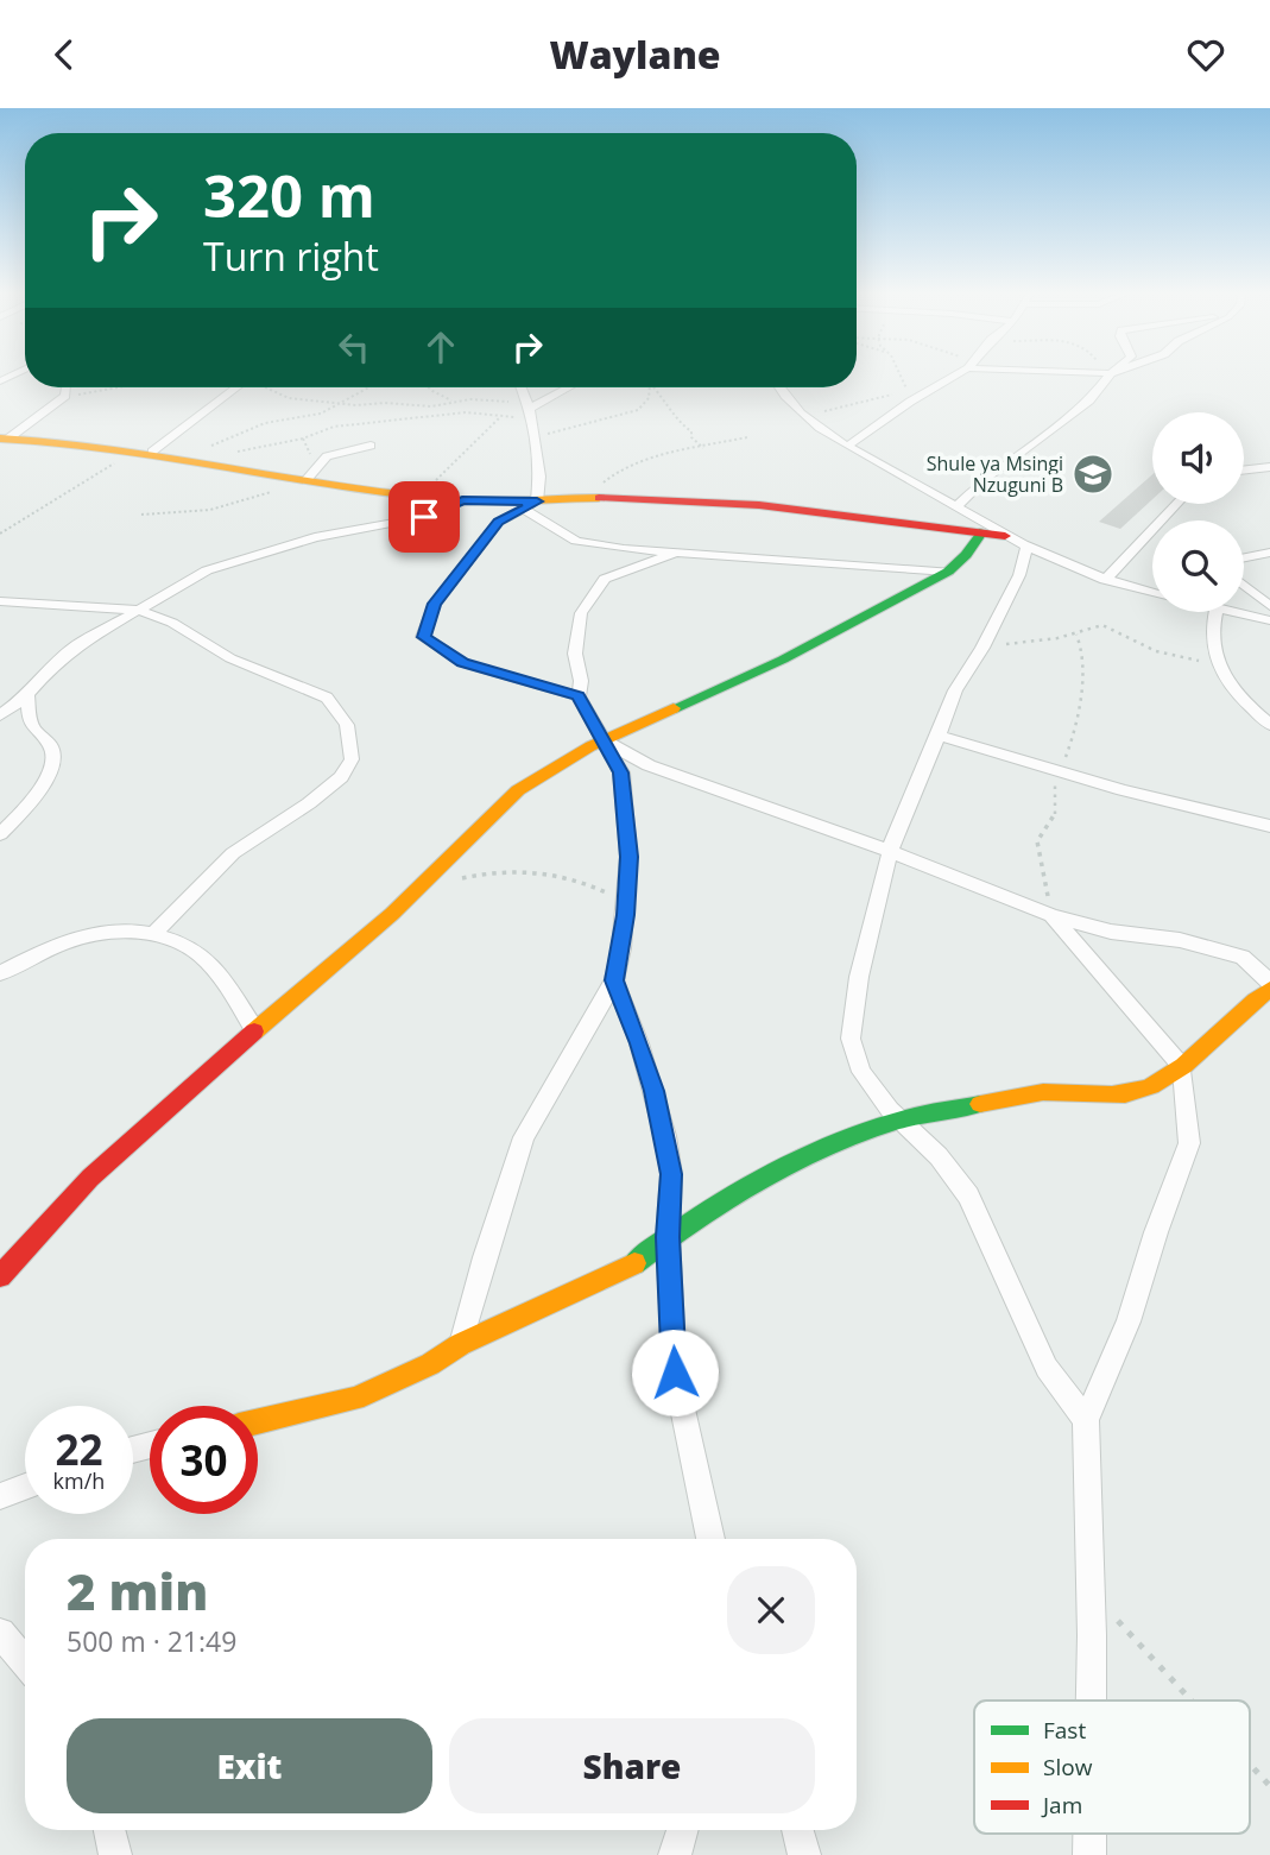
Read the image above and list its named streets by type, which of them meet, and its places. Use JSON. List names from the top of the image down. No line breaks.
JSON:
{"places":{"school or university":["Shule ya Msingi Nzuguni B"]},"legend":["Fast","Slow","Jam"],"page":{"header":"Waylane","turn":["320 m","Turn right"],"speed":"22 km/h","limit":"30","heading":["2 min","500 m · 21:49"],"buttons":["Exit","Share"]}}
